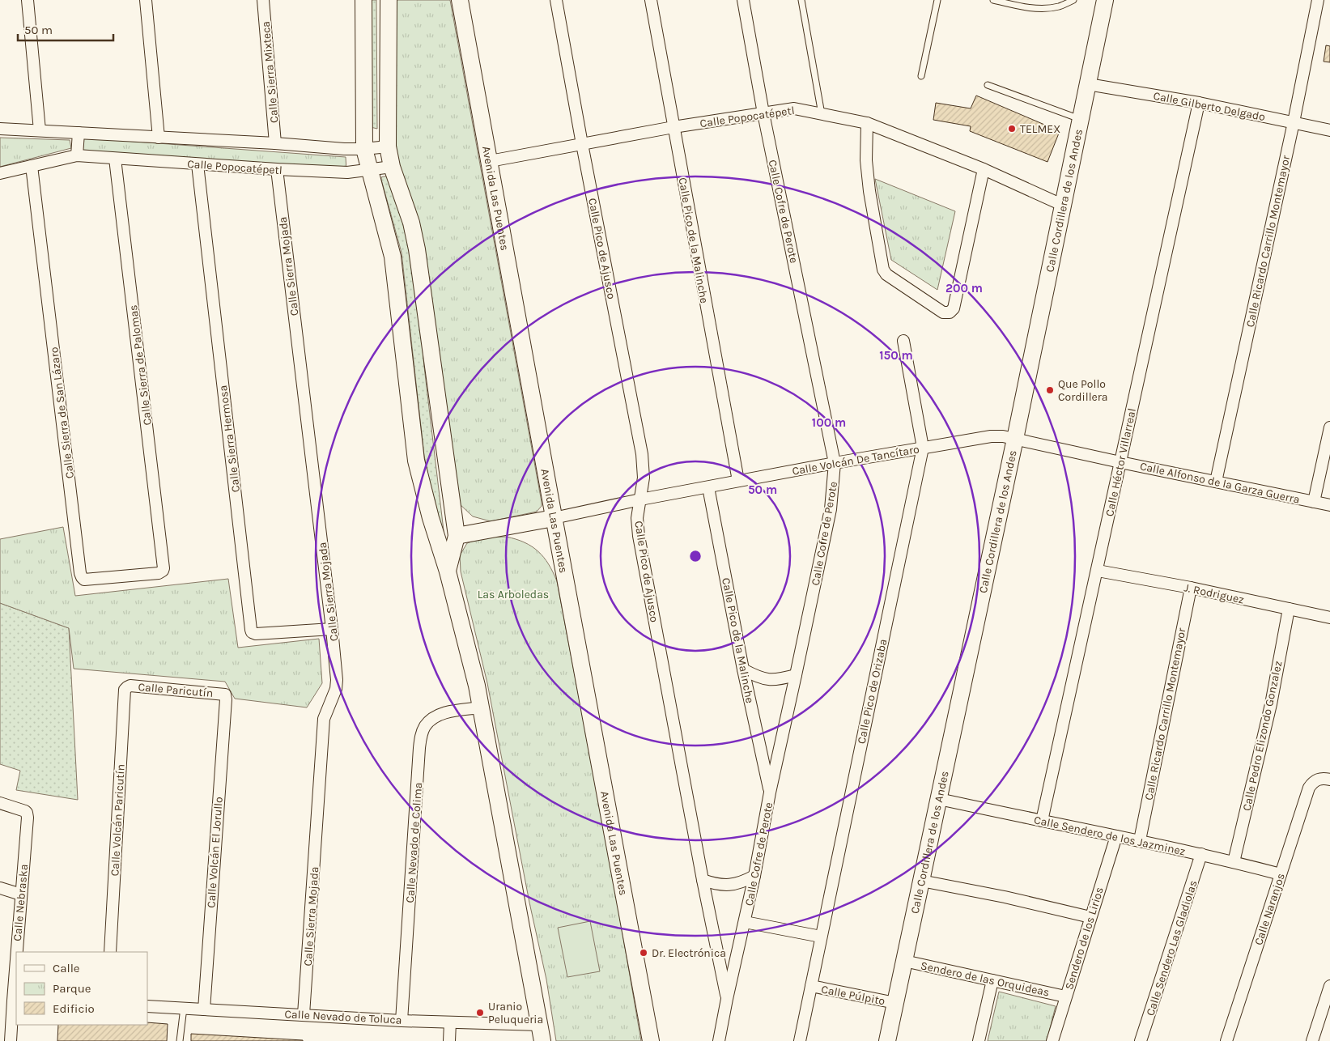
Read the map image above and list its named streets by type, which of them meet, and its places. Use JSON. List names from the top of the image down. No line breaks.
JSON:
{"streets":{"street":["Calle Sierra Mixteca","Calle Gilberto Delgado","Calle Popocatépetl","Avenida Las Puentes","Calle Cordillera de los Andes","Calle Cofre de Perote","Calle Pico de la Malinche","Calle Ricardo Carrillo Montemayor","Calle Pico de Ajusco","Calle Sierra Mojada","Calle Sierra de Palomas","Calle Sierra de San Lázaro","Calle Sierra Hermosa","Calle Volcán De Tancítaro","Calle Héctor Villarreal","Calle Alfonso de la Garza Guerra","J. Rodriguez","Calle Paricutín","Calle Pico de Orizaba","Calle Pedro Elizondo Gonzalez","Calle Volcán Paricutín","Calle Sendero de los Jazminez","Calle Nevado de Colima","Calle Volcán El Jorullo","Calle Nebraska","Calle Naranjos","Sendero de los Lirios","Calle Sendero Las Gladiolas","Sendero de las Orquideas","Calle Púlpito","Calle Nevado de Toluca"]},"crossings":[["Calle Gilberto Delgado","Calle Cordillera de los Andes"],["Calle Gilberto Delgado","Calle Ricardo Carrillo Montemayor"],["Calle Gilberto Delgado","Calle Héctor Villarreal"],["Calle Popocatépetl","Avenida Las Puentes"],["Calle Popocatépetl","Calle Cordillera de los Andes"],["Calle Popocatépetl","Calle Cofre de Perote"],["Calle Popocatépetl","Calle Pico de la Malinche"],["Calle Popocatépetl","Calle Pico de Ajusco"],["Calle Popocatépetl","Calle Sierra Mojada"],["Calle Popocatépetl","Calle Sierra de Palomas"],["Calle Popocatépetl","Calle Sierra de San Lázaro"],["Calle Popocatépetl","Calle Sierra Hermosa"],["Avenida Las Puentes","Calle Volcán De Tancítaro"],["Calle Cordillera de los Andes","Calle Volcán De Tancítaro"],["Calle Cordillera de los Andes","Calle Alfonso de la Garza Guerra"],["Calle Cordillera de los Andes","Calle Sendero de los Jazminez"],["Calle Cordillera de los Andes","Sendero de las Orquideas"],["Calle Cordillera de los Andes","Calle Púlpito"],["Calle Cofre de Perote","Calle Pico de la Malinche"],["Calle Cofre de Perote","Calle Pico de Ajusco"],["Calle Cofre de Perote","Calle Volcán De Tancítaro"],["Calle Pico de la Malinche","Calle Volcán De Tancítaro"],["Calle Ricardo Carrillo Montemayor","Calle Alfonso de la Garza Guerra"],["Calle Ricardo Carrillo Montemayor","J. Rodriguez"],["Calle Ricardo Carrillo Montemayor","Calle Sendero de los Jazminez"],["Calle Pico de Ajusco","Calle Volcán De Tancítaro"],["Calle Sierra Mojada","Calle Sierra Hermosa"],["Calle Sierra Mojada","Calle Nevado de Toluca"],["Calle Sierra de Palomas","Calle Sierra de San Lázaro"],["Calle Volcán De Tancítaro","Calle Alfonso de la Garza Guerra"],["Calle Volcán De Tancítaro","Calle Pico de Orizaba"],["Calle Héctor Villarreal","Calle Alfonso de la Garza Guerra"],["Calle Héctor Villarreal","J. Rodriguez"],["Calle Héctor Villarreal","Calle Sendero de los Jazminez"],["J. Rodriguez","Calle Pedro Elizondo Gonzalez"],["Calle Paricutín","Calle Volcán Paricutín"],["Calle Paricutín","Calle Volcán El Jorullo"],["Calle Pico de Orizaba","Calle Púlpito"],["Calle Pedro Elizondo Gonzalez","Calle Sendero de los Jazminez"],["Calle Sendero de los Jazminez","Calle Naranjos"],["Calle Sendero de los Jazminez","Sendero de los Lirios"],["Calle Sendero de los Jazminez","Calle Sendero Las Gladiolas"],["Calle Nevado de Colima","Calle Nevado de Toluca"],["Calle Volcán El Jorullo","Calle Nevado de Toluca"],["Sendero de los Lirios","Sendero de las Orquideas"]],"parks":["Las Arboledas"],"places":["TELMEX","Que Pollo Cordillera","Dr. Electrónica","Uranio Peluqueria"],"legend":["Calle","Parque","Edificio"],"scale_bar":"50 m","rings":["200 m","150 m","100 m","50 m"]}
